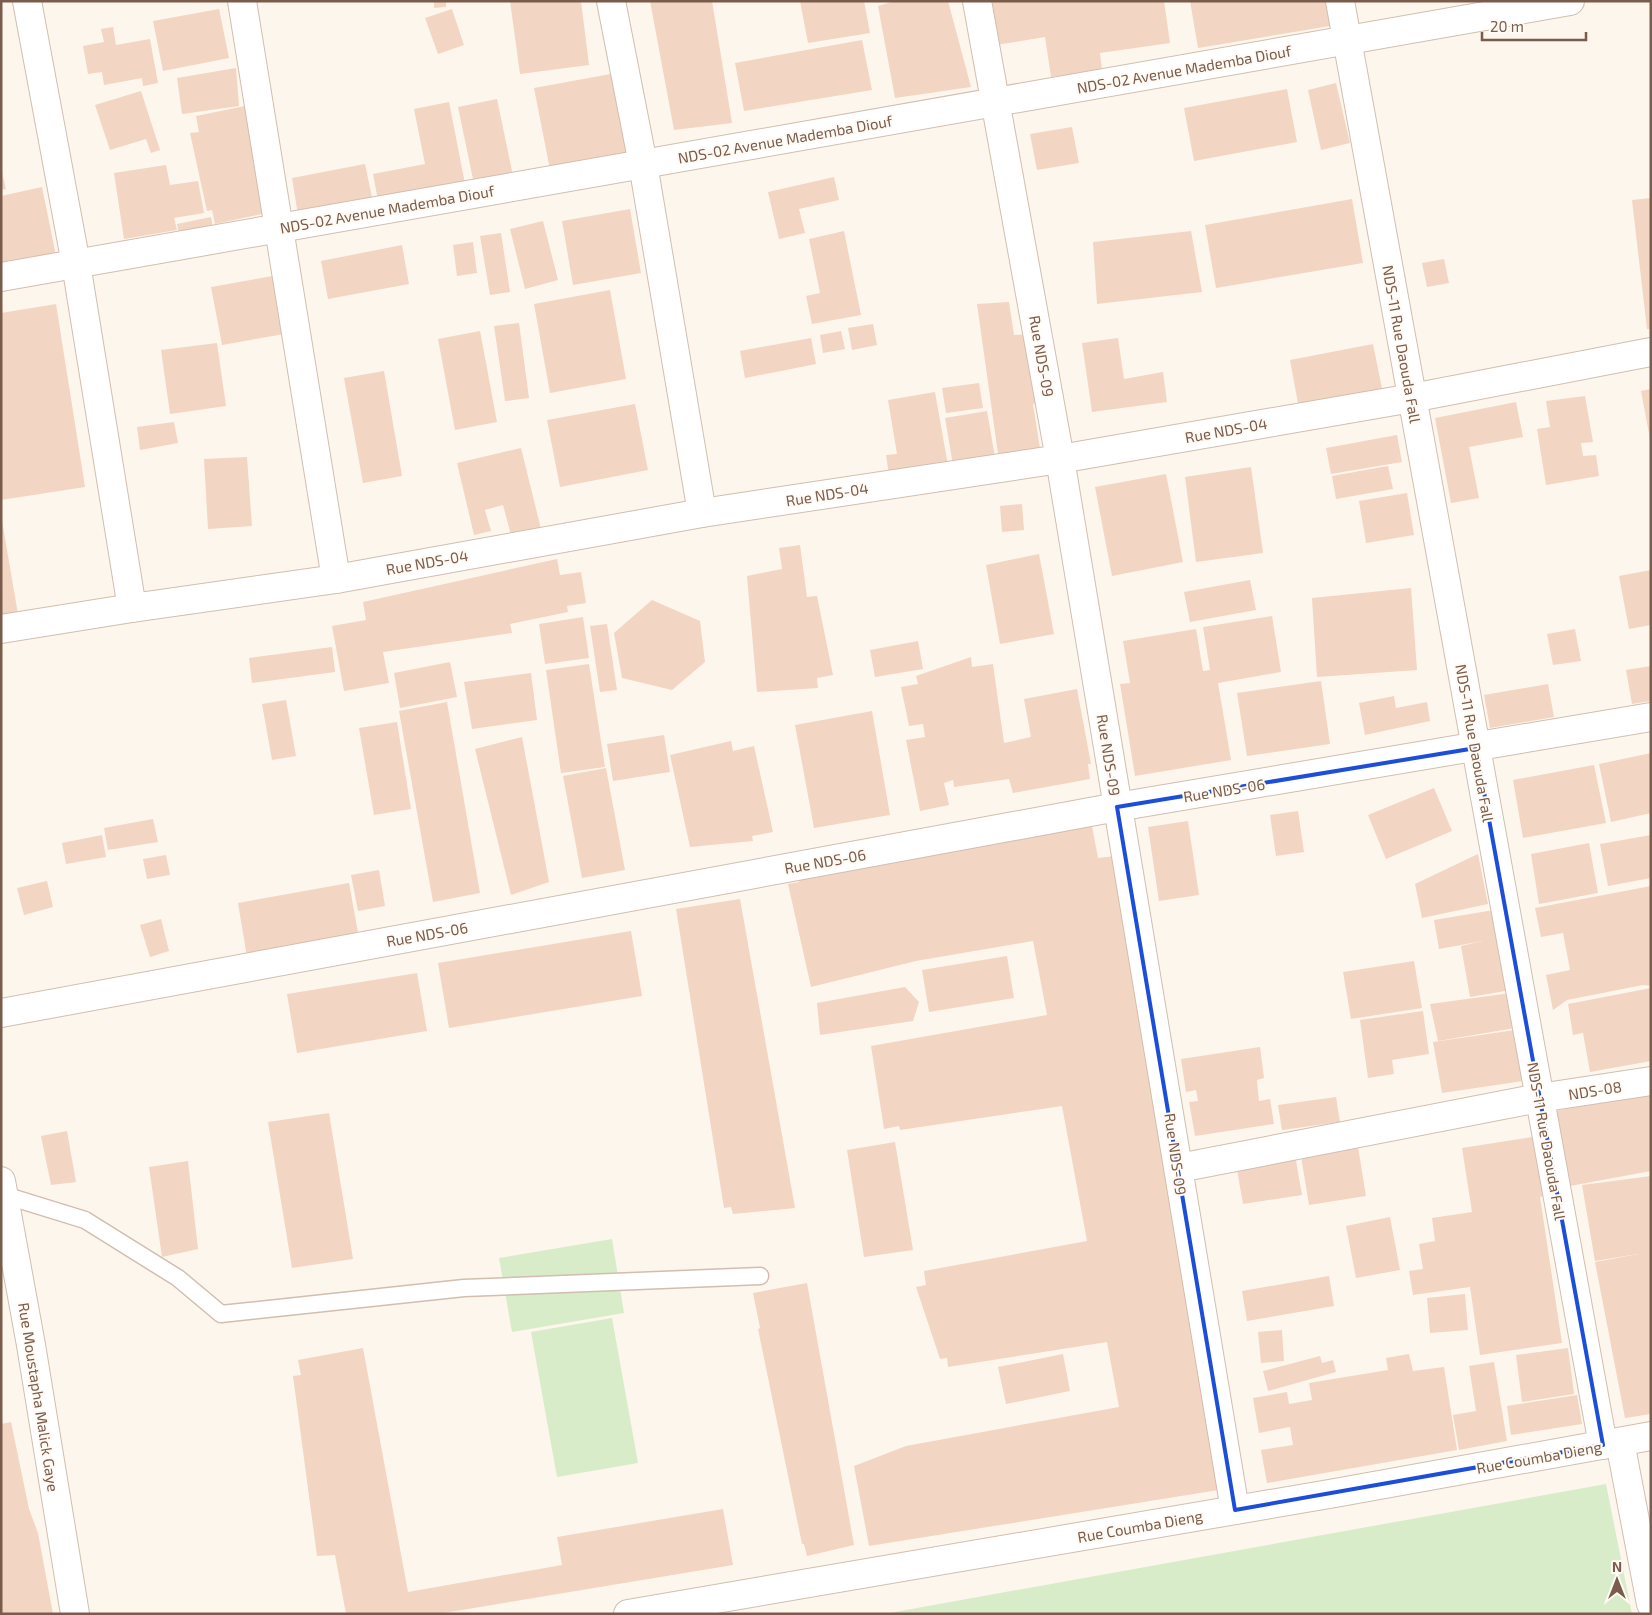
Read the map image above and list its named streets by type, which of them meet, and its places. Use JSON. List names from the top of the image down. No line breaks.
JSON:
{"streets":{"street":["NDS-02 Avenue Mademba Diouf","NDS-11 Rue Daouda Fall","Rue NDS-09","Rue NDS-04","Rue NDS-06","NDS-08","Rue Moustapha Malick Gaye","Rue Coumba Dieng"]},"crossings":[["NDS-02 Avenue Mademba Diouf","NDS-11 Rue Daouda Fall"],["NDS-02 Avenue Mademba Diouf","Rue NDS-09"],["NDS-11 Rue Daouda Fall","Rue NDS-04"],["NDS-11 Rue Daouda Fall","Rue NDS-06"],["NDS-11 Rue Daouda Fall","NDS-08"],["NDS-11 Rue Daouda Fall","Rue Coumba Dieng"],["Rue NDS-09","Rue NDS-04"],["Rue NDS-09","Rue NDS-06"],["Rue NDS-09","NDS-08"],["Rue NDS-09","Rue Coumba Dieng"]],"scale_bar":"20 m","north":"top"}
